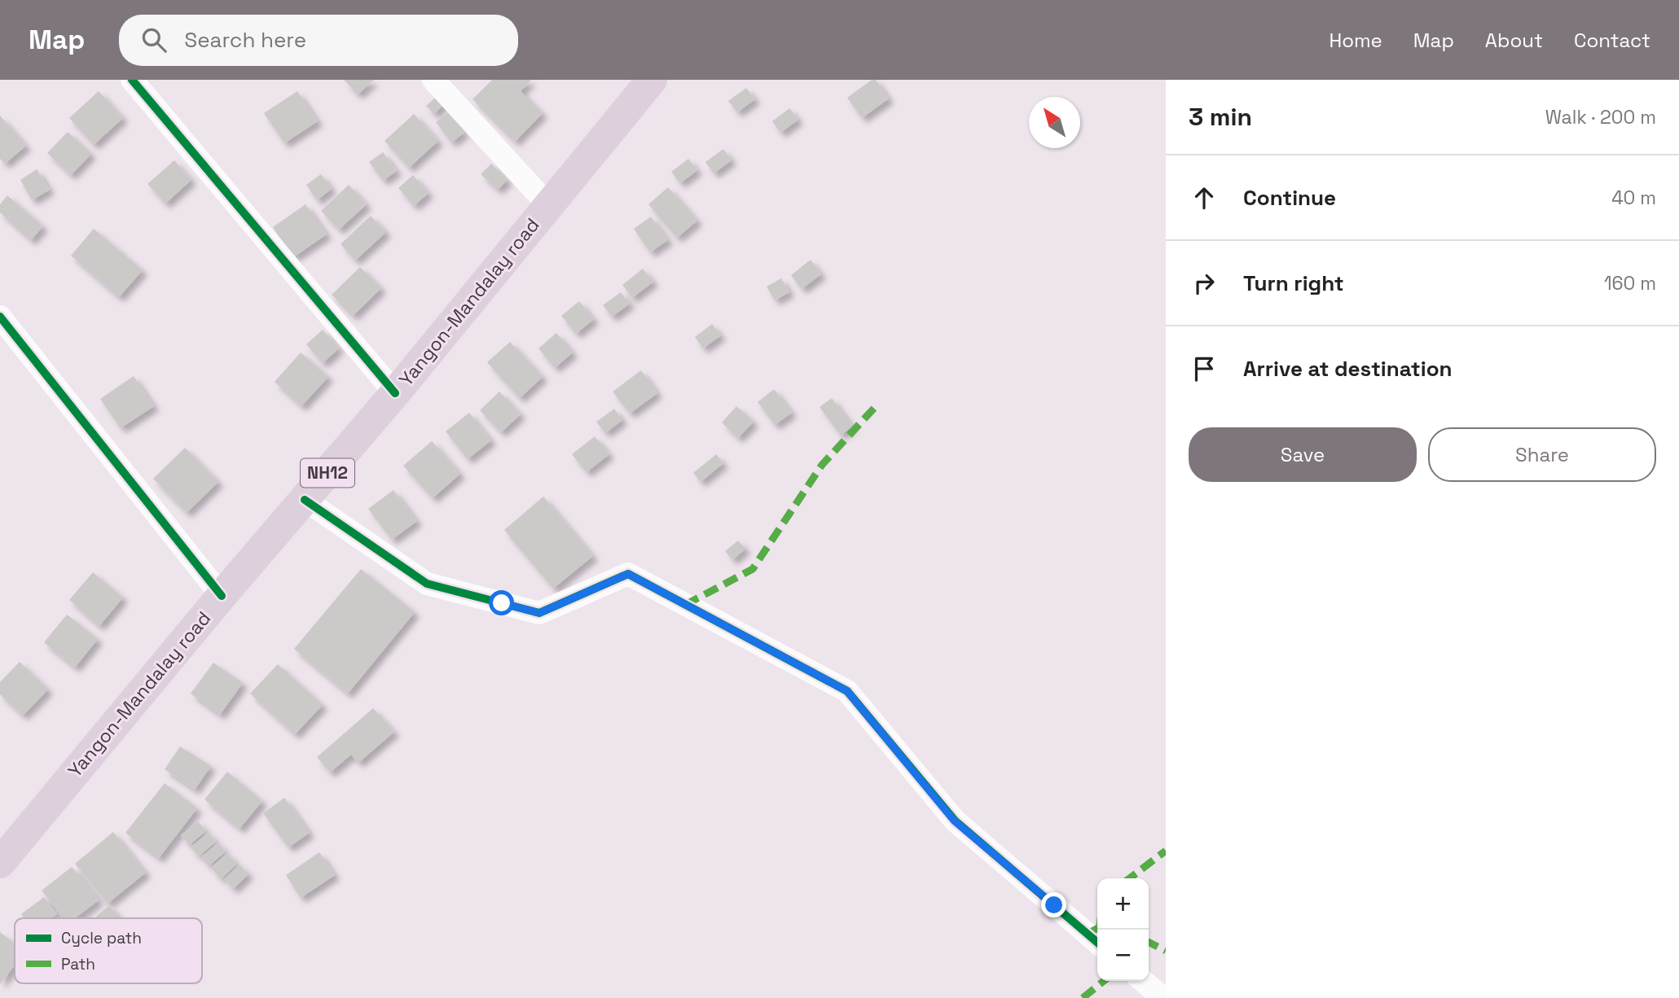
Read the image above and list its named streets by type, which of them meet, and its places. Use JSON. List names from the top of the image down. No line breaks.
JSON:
{"streets":{"highway":["Yangon-Mandalay road","NH12"]},"legend":["Cycle path","Path"],"north":"top left","page":{"header":"Map","search":"Search here","nav":["Home","Map","About","Contact"],"heading":["3 min","Walk · 200 m"],"list":[["Continue","40 m"],["Turn right","160 m"],"Arrive at destination"],"buttons":["Save","Share"],"map_buttons":["+","−"]}}
